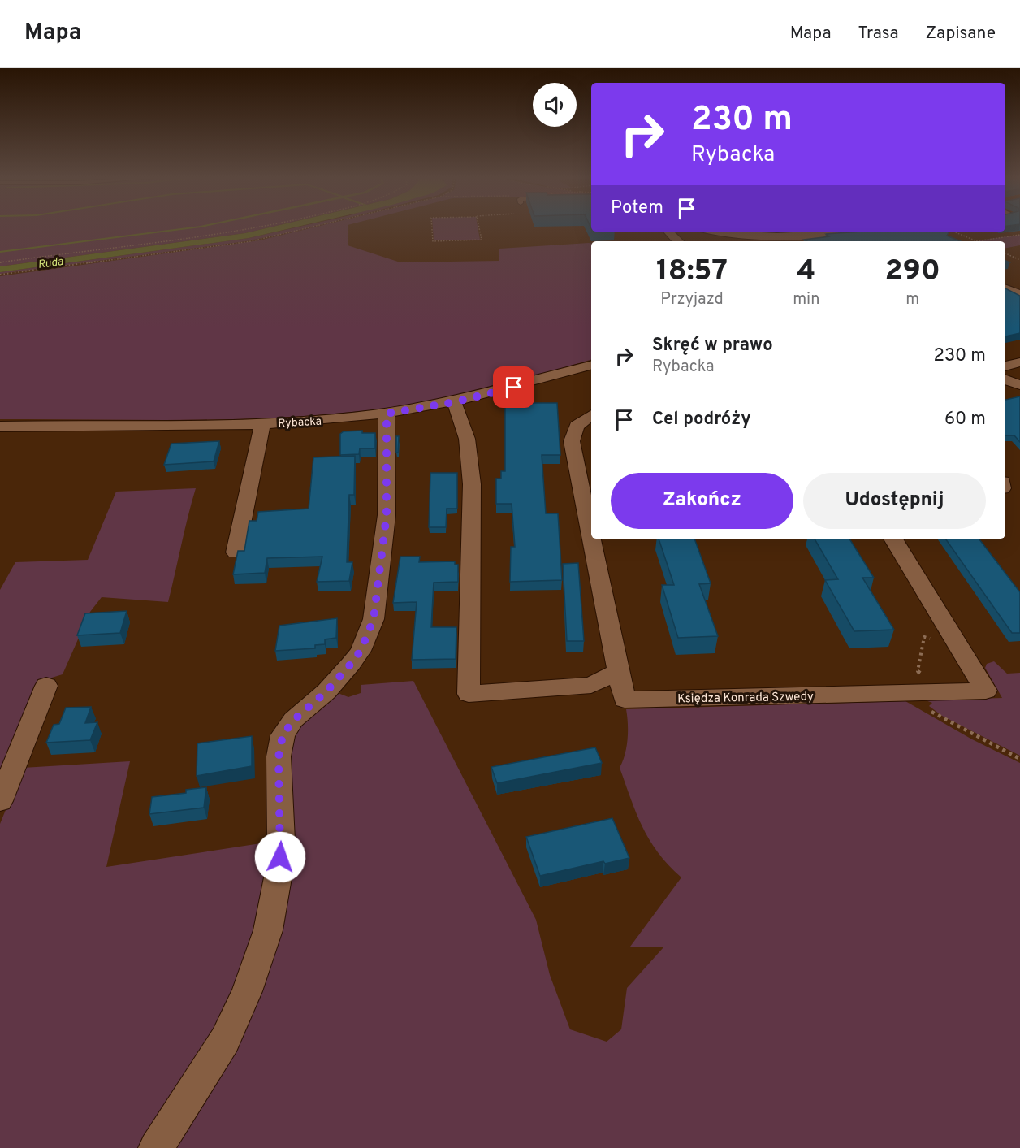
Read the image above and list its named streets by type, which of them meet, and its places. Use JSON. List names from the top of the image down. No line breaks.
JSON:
{"streets":{"street":["Rybacka","Księdza Konrada Szwedy"]},"water":["Ruda"],"page":{"header":"Mapa","nav":["Mapa","Trasa","Zapisane"],"turn":["230 m","Rybacka"],"then":"Potem","eta":["18:57","Przyjazd","4","min","290","m"],"list":[{"name":"Skręć w prawo","note":"Rybacka","value":"230 m"},{"name":"Cel podróży","value":"60 m"}],"buttons":["Zakończ","Udostępnij"]}}
